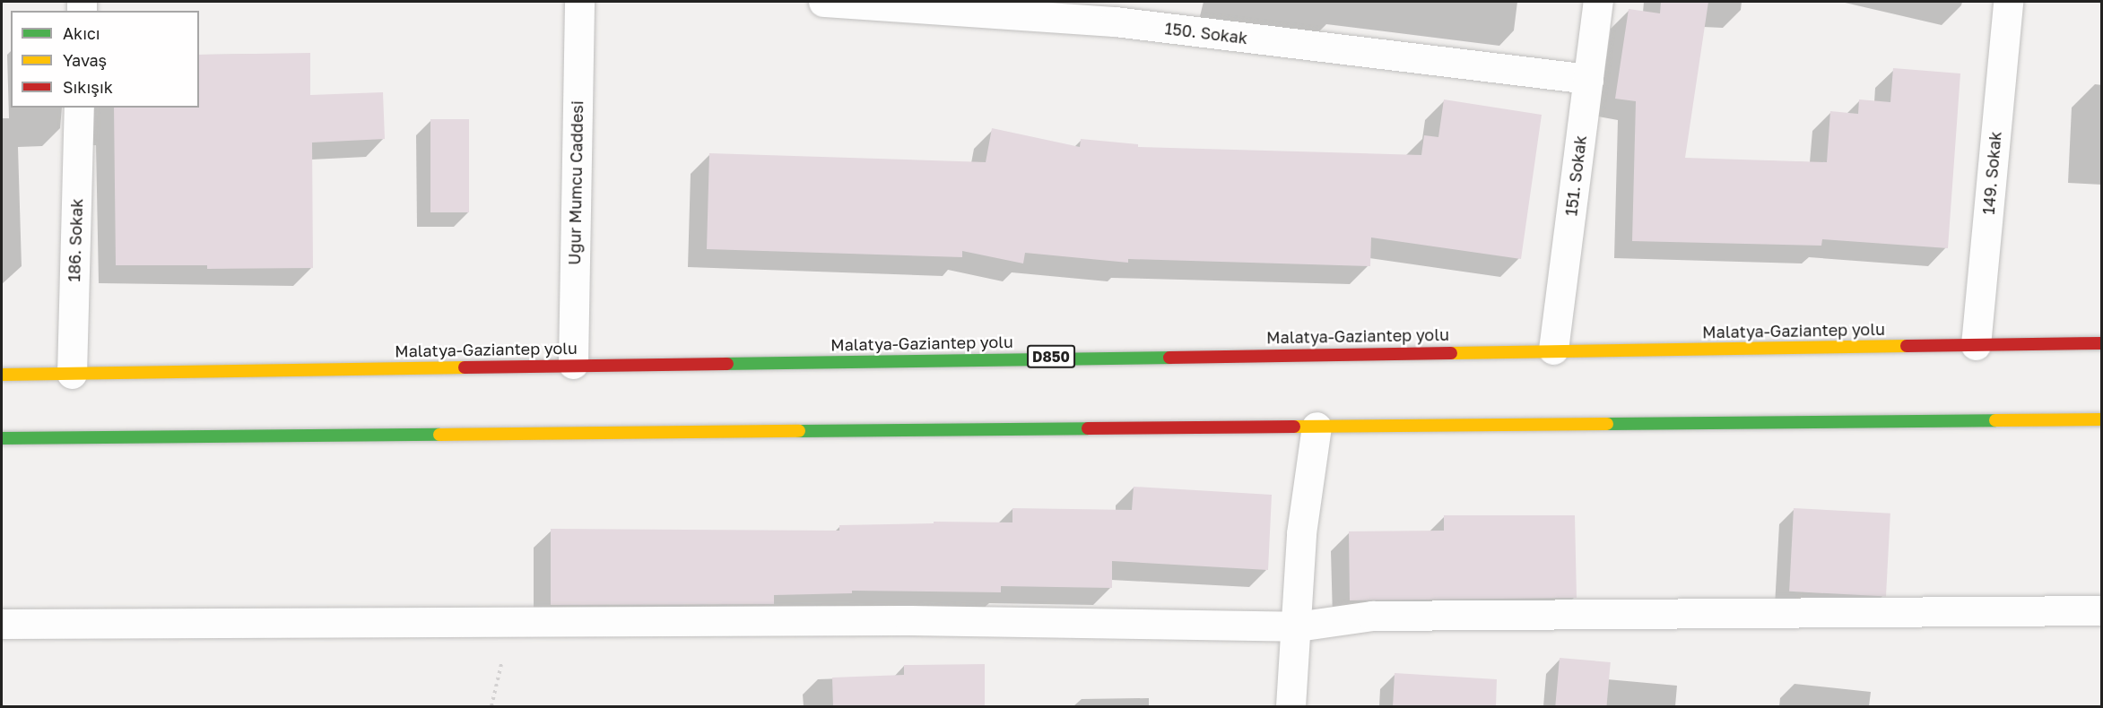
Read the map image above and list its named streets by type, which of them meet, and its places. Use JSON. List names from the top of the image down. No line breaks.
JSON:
{"streets":{"highway":["Malatya-Gaziantep yolu","D850"],"street":["150. Sokak","149. Sokak","151. Sokak","Uğur Mumcu Caddesi","186. Sokak"]},"crossings":[["150. Sokak","151. Sokak"],["149. Sokak","Malatya-Gaziantep yolu"],["151. Sokak","Malatya-Gaziantep yolu"],["Uğur Mumcu Caddesi","Malatya-Gaziantep yolu"],["186. Sokak","Malatya-Gaziantep yolu"]],"legend":["Akıcı","Yavaş","Sıkışık"]}
